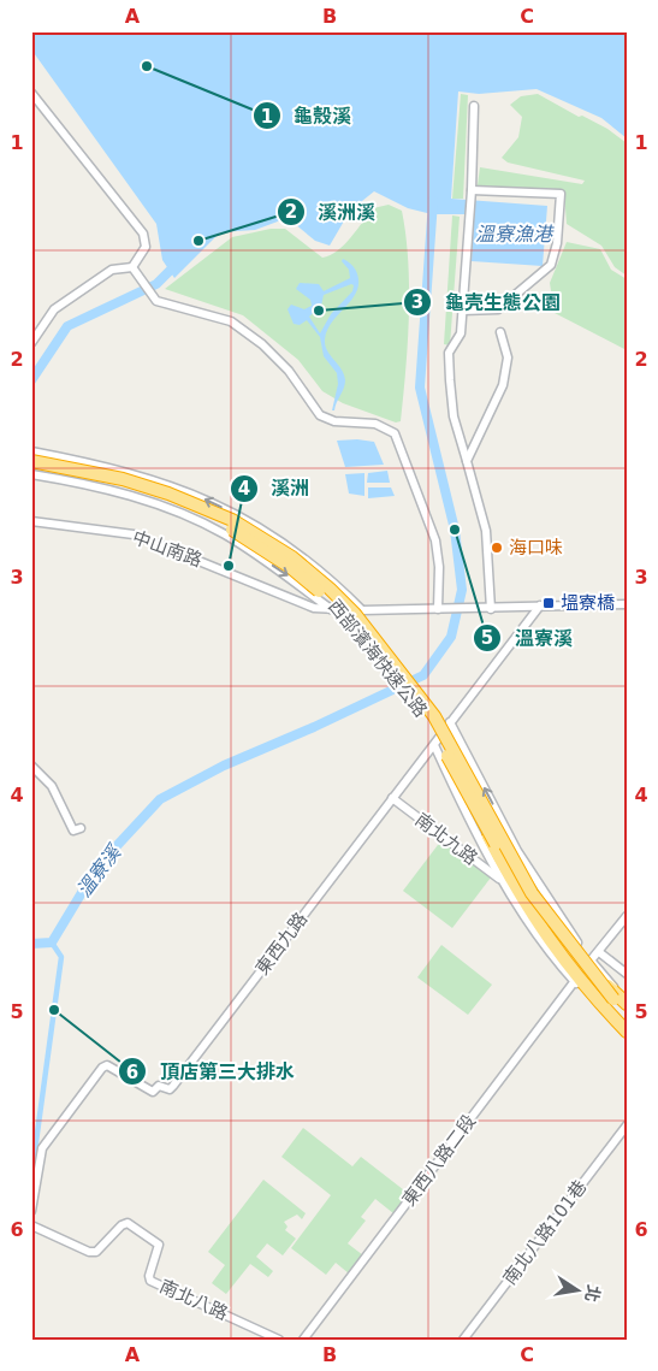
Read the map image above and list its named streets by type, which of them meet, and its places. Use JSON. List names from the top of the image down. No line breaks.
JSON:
{"streets":{"highway":["西部濱海快速公路"],"street":["中山南路","南北九路","東西九路","東西八路二段","南北八路101巷","南北八路"]},"crossings":[["中山南路","東西九路"],["南北九路","東西九路"]],"water":["溫寮漁港","溫寮溪"],"places":{"other":["龜殼溪","溪洲溪","龜壳生態公園","溫寮溪","海口味","溪洲","頂店第三大排水"],"transit":["塭寮橋"]},"north":"right","grid":{"columns":["A","B","C"],"rows":["1","2","3","4","5","6"]}}
